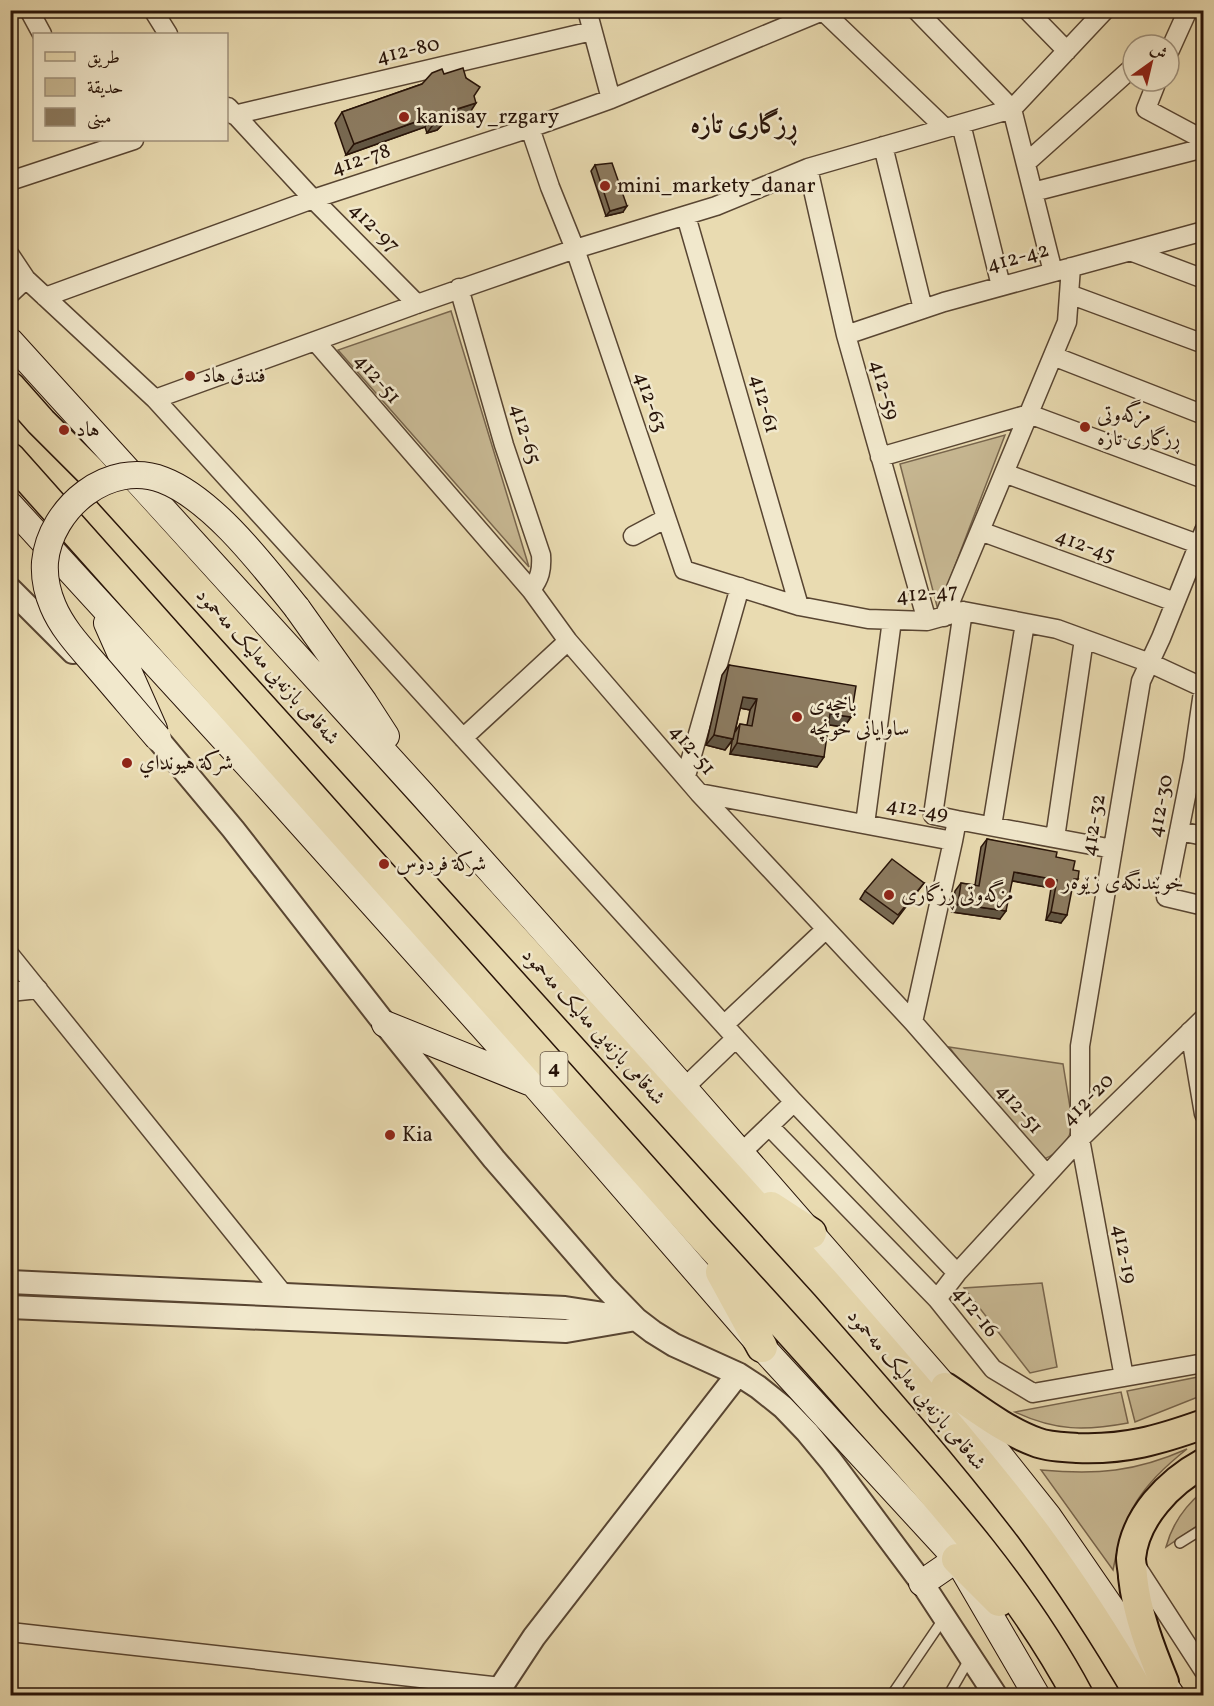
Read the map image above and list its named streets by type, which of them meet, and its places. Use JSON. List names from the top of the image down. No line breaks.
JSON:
{"streets":{"highway":["شەقامی بازنەیی مەلیک مەحمود","4"],"street":["412-80","412-78","412-97","412-42","412-51","412-59","412-63","412-61","412-65","412-45","412-47","412-30","412-49","412-32","412-20","412-19","412-16"]},"crossings":[["412-80","412-97"],["412-78","412-97"],["412-78","412-63"],["412-42","412-59"],["412-51","412-65"],["412-51","412-49"],["412-51","412-20"],["412-59","412-47"],["412-63","412-47"],["412-61","412-47"],["412-45","412-32"],["412-47","412-30"],["412-47","412-32"],["412-49","412-32"],["412-32","412-20"],["412-32","412-19"],["412-20","412-19"],["412-20","412-16"],["412-19","412-16"]],"districts":["ڕزگاری تازە"],"places":["kanisay_rzgary","mini_markety_danar","فندق هاد","مزگەوتی ڕزگاری تازە","هاد","باخچەی ساوایانی خونچە","شركة هيونداي","شركة فردوس","خوێندنگەی زێوەر","مزگەوتی ڕزگاری","Kia"],"legend":["طريق","حديقة","مبنى"],"north":"top right"}
